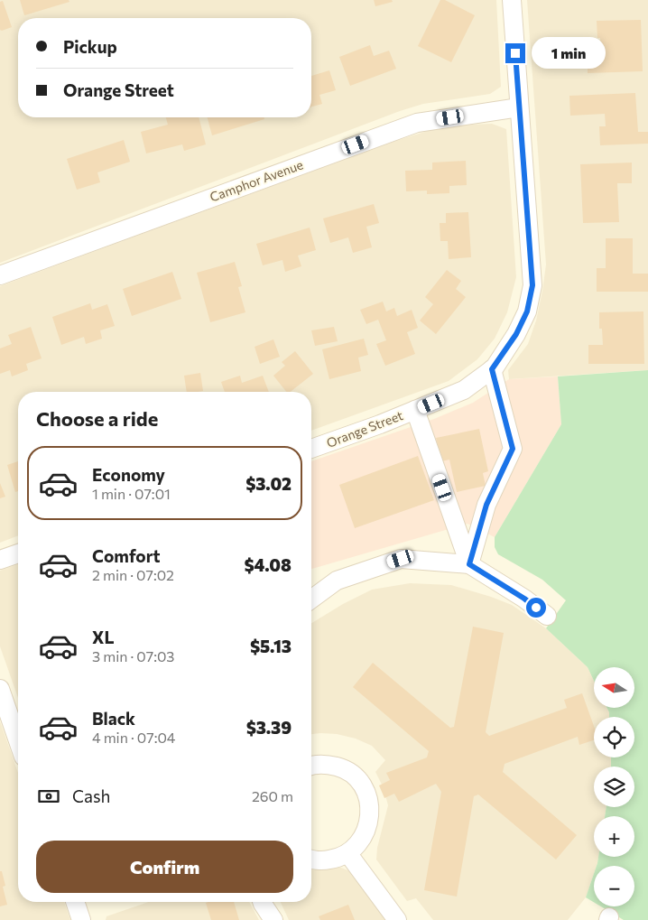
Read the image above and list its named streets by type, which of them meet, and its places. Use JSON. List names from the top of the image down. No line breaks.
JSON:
{"streets":{"street":["Camphor Avenue","Orange Street"]},"crossings":[["Camphor Avenue","Orange Street"]],"north":"left","page":{"banner":["Pickup","Orange Street"],"bubble":"1 min","heading":"Choose a ride","list":[{"name":"Economy","note":"1 min · 07:01","value":"$3.02"},{"name":"Comfort","note":"2 min · 07:02","value":"$4.08"},{"name":"XL","note":"3 min · 07:03","value":"$5.13"},{"name":"Black","note":"4 min · 07:04","value":"$3.39"}],"map_buttons":["+","−"],"pay":["Cash","260 m"],"buttons":"Confirm"}}
